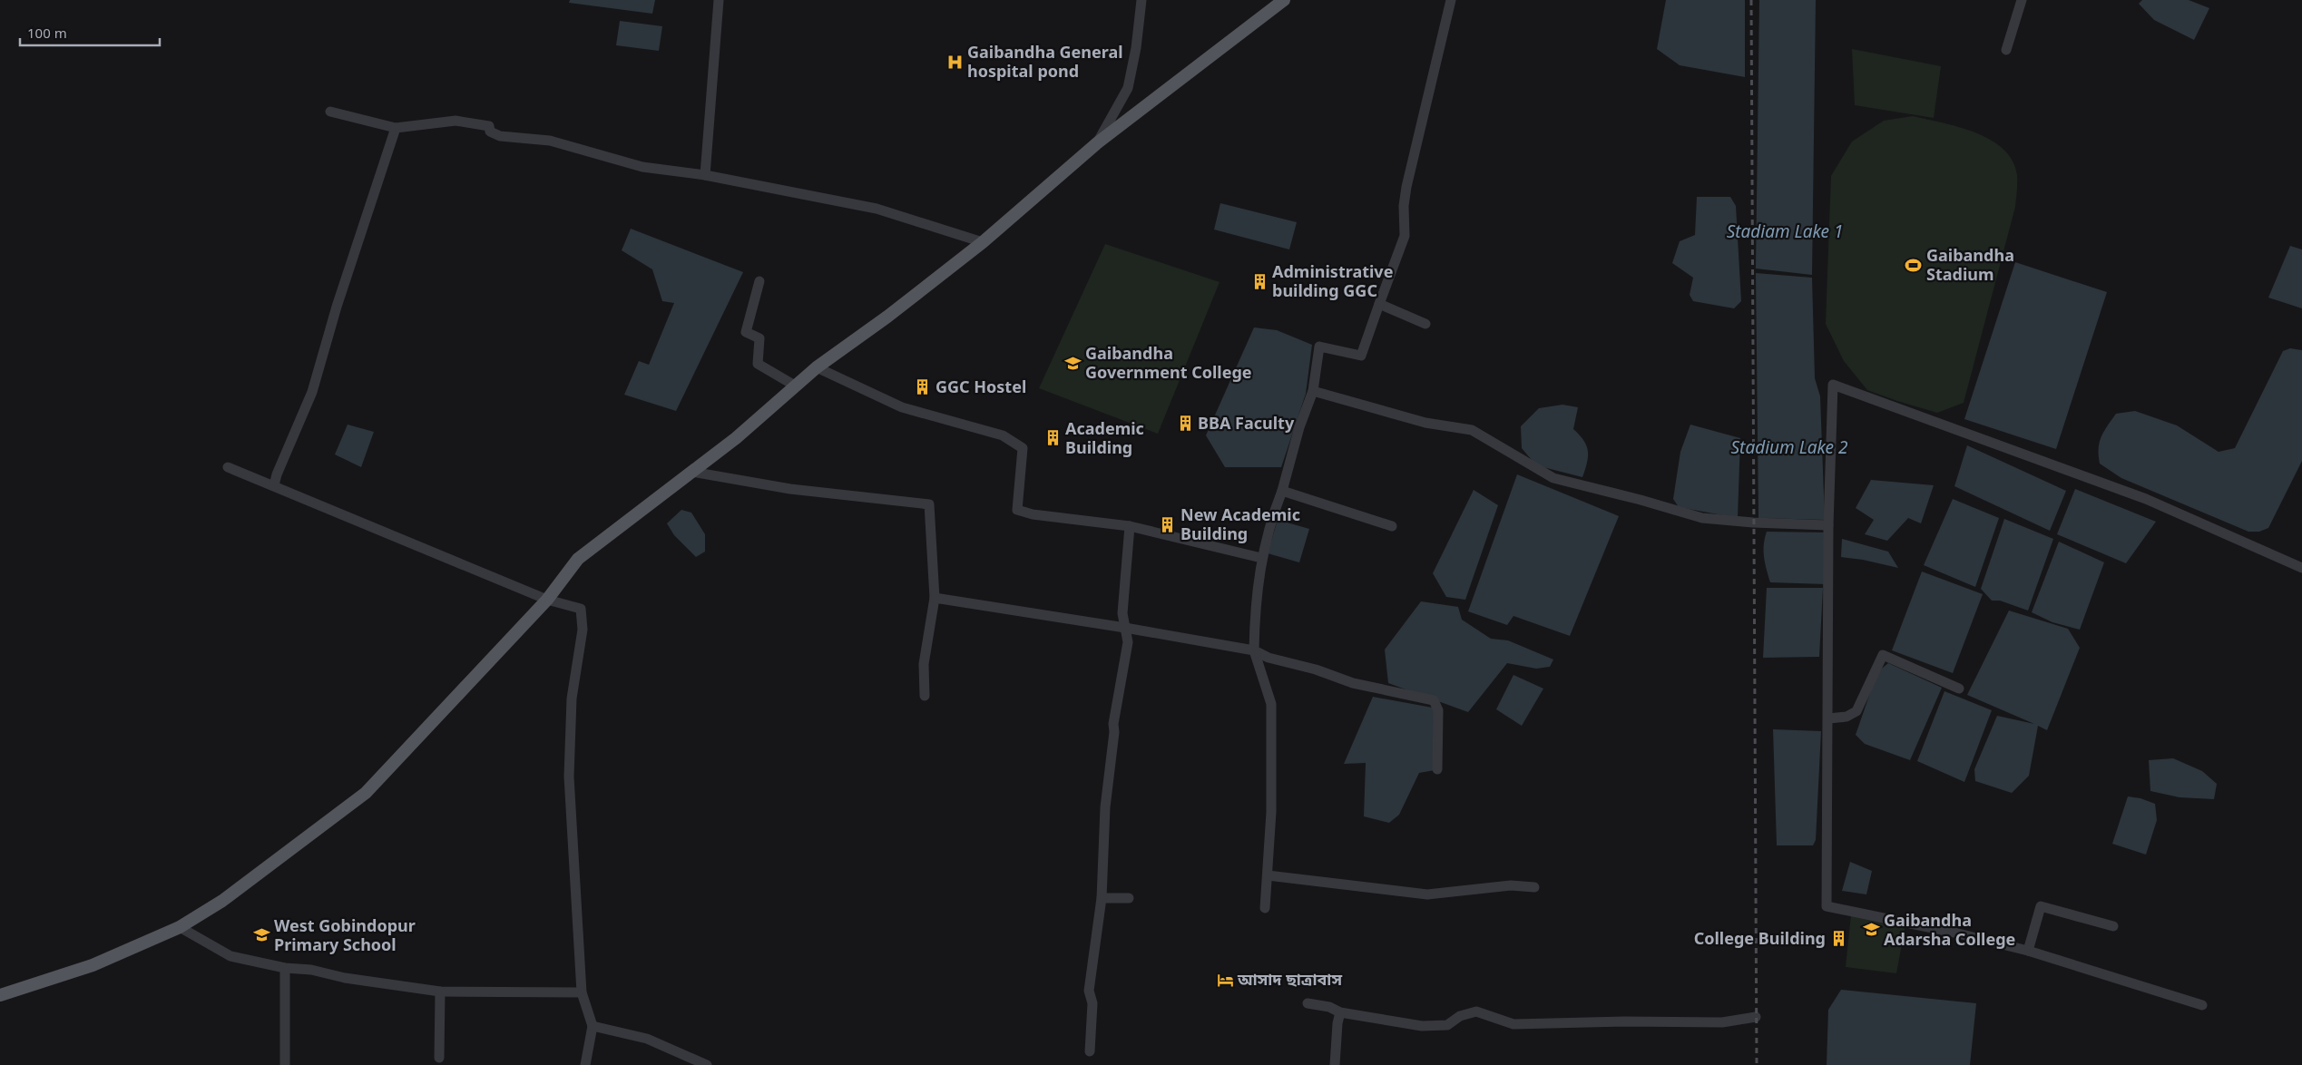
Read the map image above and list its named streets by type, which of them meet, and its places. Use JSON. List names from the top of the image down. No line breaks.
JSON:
{"water":["Stadiam Lake 1","Stadium Lake 2"],"places":{"hospital":["Gaibandha General hospital pond"],"sports":["Gaibandha Stadium"],"building":["Administrative building GGC","GGC Hostel","BBA Faculty","Academic Building","New Academic Building","College Building"],"school or university":["Gaibandha Government College","Gaibandha Adarsha College","West Gobindopur Primary School"],"hotel":["আসাদ ছাত্রাবাস"]},"scale_bar":"100 m"}
